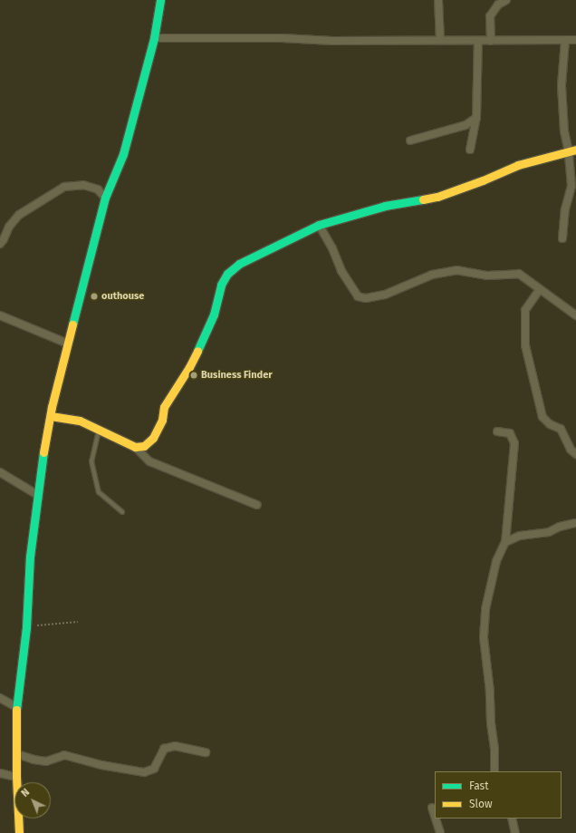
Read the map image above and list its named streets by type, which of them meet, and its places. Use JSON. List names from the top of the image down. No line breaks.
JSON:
{"places":["outhouse","Business Finder"],"legend":["Fast","Slow"],"north":"top left"}
